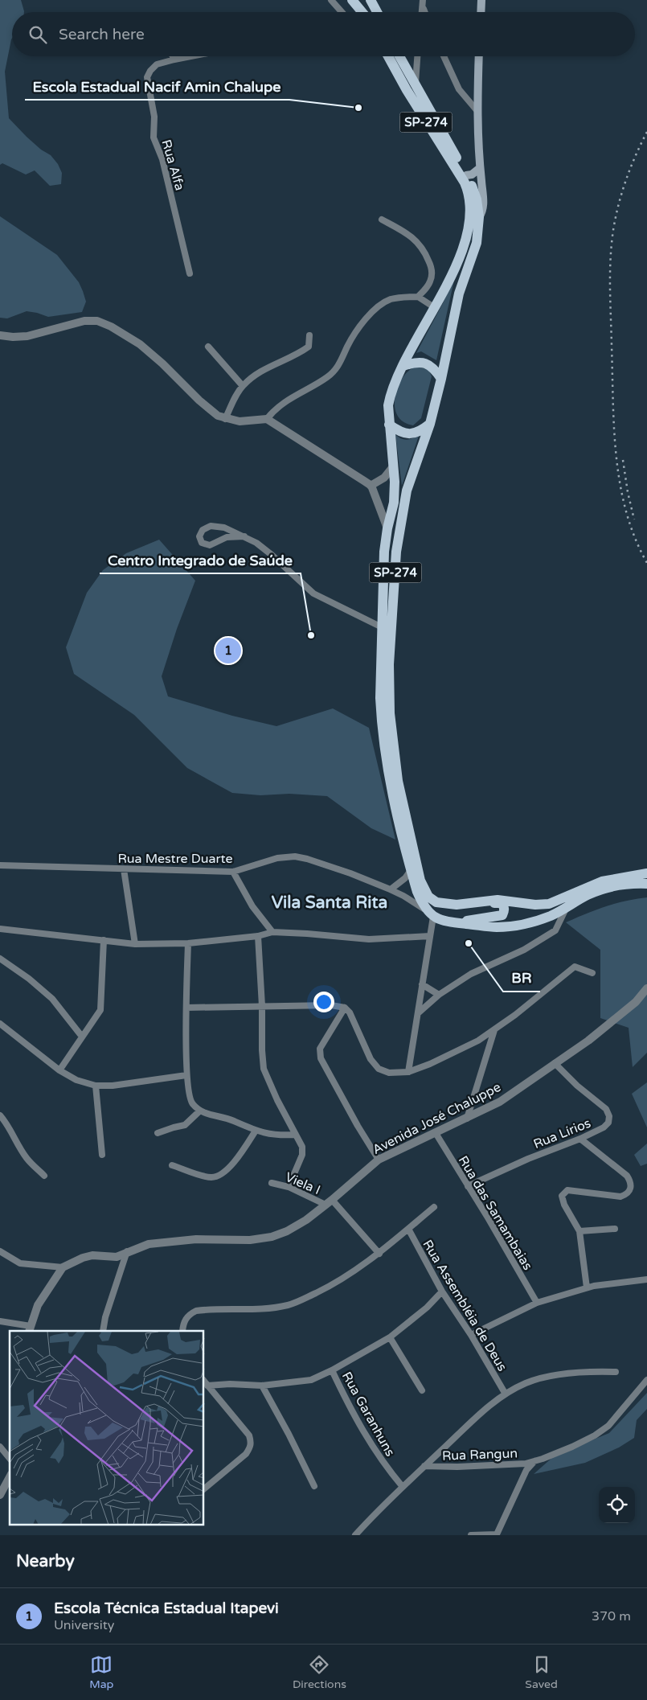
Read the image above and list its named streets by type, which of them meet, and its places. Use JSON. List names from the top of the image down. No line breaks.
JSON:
{"streets":{"main road":["SP-274"],"street":["Rua Alfa","Rua Mestre Duarte","Avenida José Chaluppe","Rua Lírios","Viela I","Rua das Samambaias","Rua Assembléia de Deus","Rua Garanhuns","Rua Rangun"]},"crossings":[["SP-274","Rua Mestre Duarte"],["Avenida José Chaluppe","Rua Lírios"],["Avenida José Chaluppe","Viela I"],["Avenida José Chaluppe","Rua das Samambaias"],["Rua Lírios","Rua das Samambaias"]],"districts":["Vila Santa Rita"],"places":["Escola Estadual Nacif Amin Chalupe","Centro Integrado de Saúde","BR"],"page":{"search":"Search here","pins":"1","heading":"Nearby","list":[{"mark":"1","name":"Escola Técnica Estadual Itapevi","note":"University","value":"370 m"}],"nav":["Map","Directions","Saved"]}}
